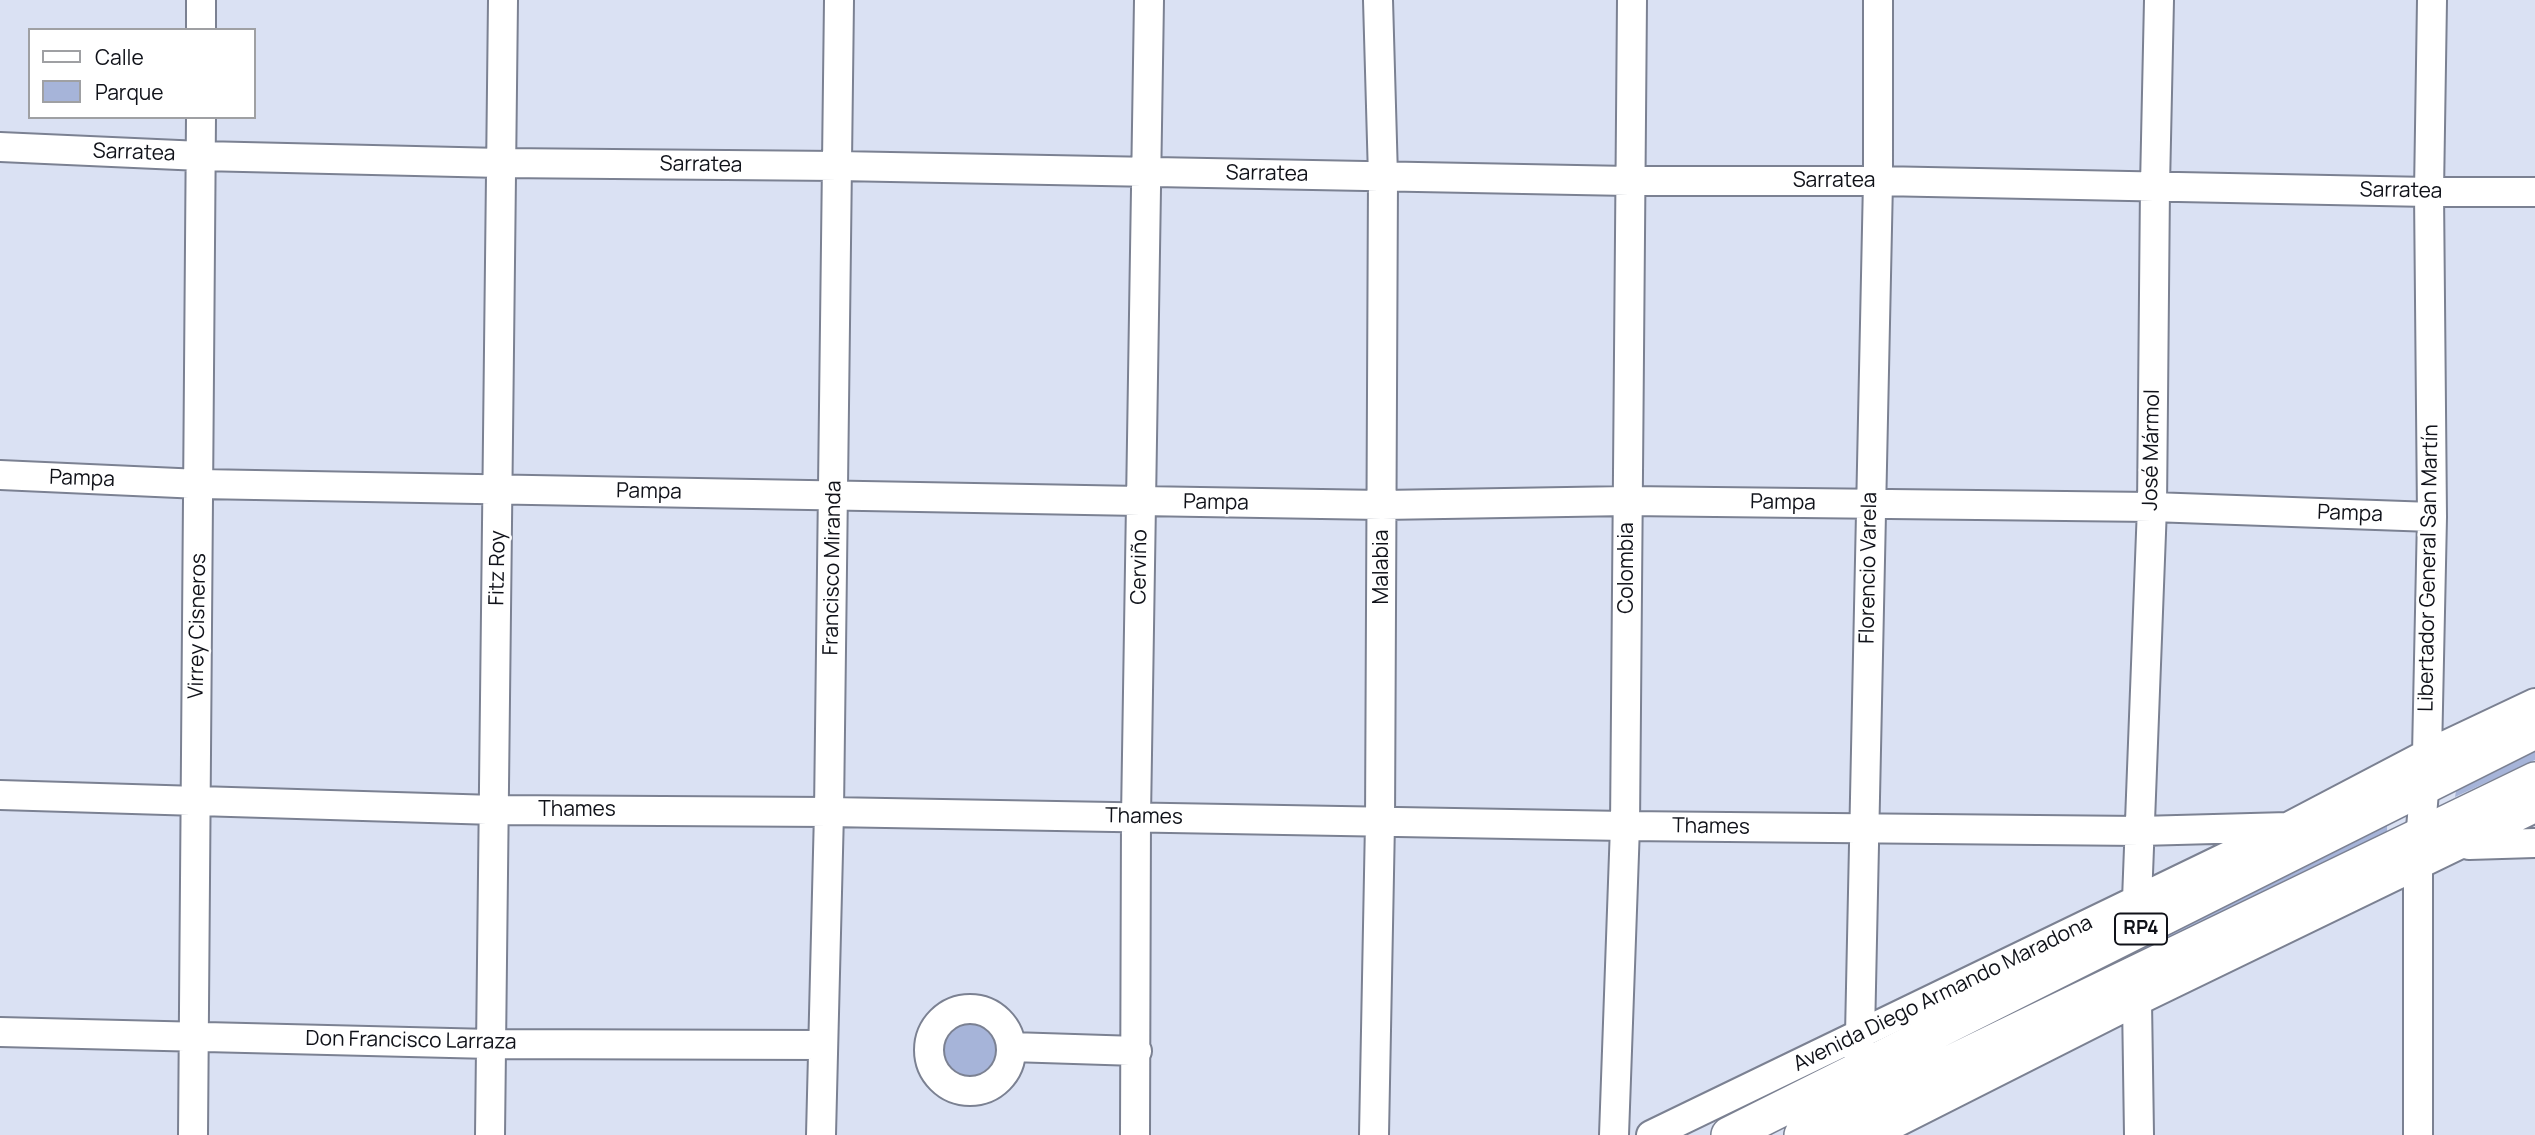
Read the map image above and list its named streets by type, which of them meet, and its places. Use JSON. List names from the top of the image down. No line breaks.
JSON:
{"streets":{"main road":["RP4","Avenida Diego Armando Maradona"],"street":["Sarratea","José Mármol","Pampa","Cerviño","Malabia","Fitz Roy","Francisco Miranda","Colombia","Florencio Varela","Libertador General San Martín","Virrey Cisneros","Thames","Don Francisco Larraza"]},"crossings":[["Sarratea","José Mármol"],["Sarratea","Cerviño"],["Sarratea","Malabia"],["Sarratea","Fitz Roy"],["Sarratea","Francisco Miranda"],["Sarratea","Colombia"],["Sarratea","Florencio Varela"],["Sarratea","Libertador General San Martín"],["Sarratea","Virrey Cisneros"],["José Mármol","Pampa"],["José Mármol","Thames"],["José Mármol","Avenida Diego Armando Maradona"],["Pampa","Cerviño"],["Pampa","Malabia"],["Pampa","Fitz Roy"],["Pampa","Francisco Miranda"],["Pampa","Colombia"],["Pampa","Florencio Varela"],["Pampa","Libertador General San Martín"],["Pampa","Virrey Cisneros"],["Cerviño","Thames"],["Malabia","Thames"],["Fitz Roy","Thames"],["Fitz Roy","Don Francisco Larraza"],["Francisco Miranda","Thames"],["Francisco Miranda","Don Francisco Larraza"],["Colombia","Thames"],["Florencio Varela","Thames"],["Florencio Varela","RP4"],["Florencio Varela","Avenida Diego Armando Maradona"],["Libertador General San Martín","RP4"],["Libertador General San Martín","Avenida Diego Armando Maradona"],["Virrey Cisneros","Thames"],["Virrey Cisneros","Don Francisco Larraza"],["Thames","Avenida Diego Armando Maradona"]],"legend":["Calle","Parque"]}
